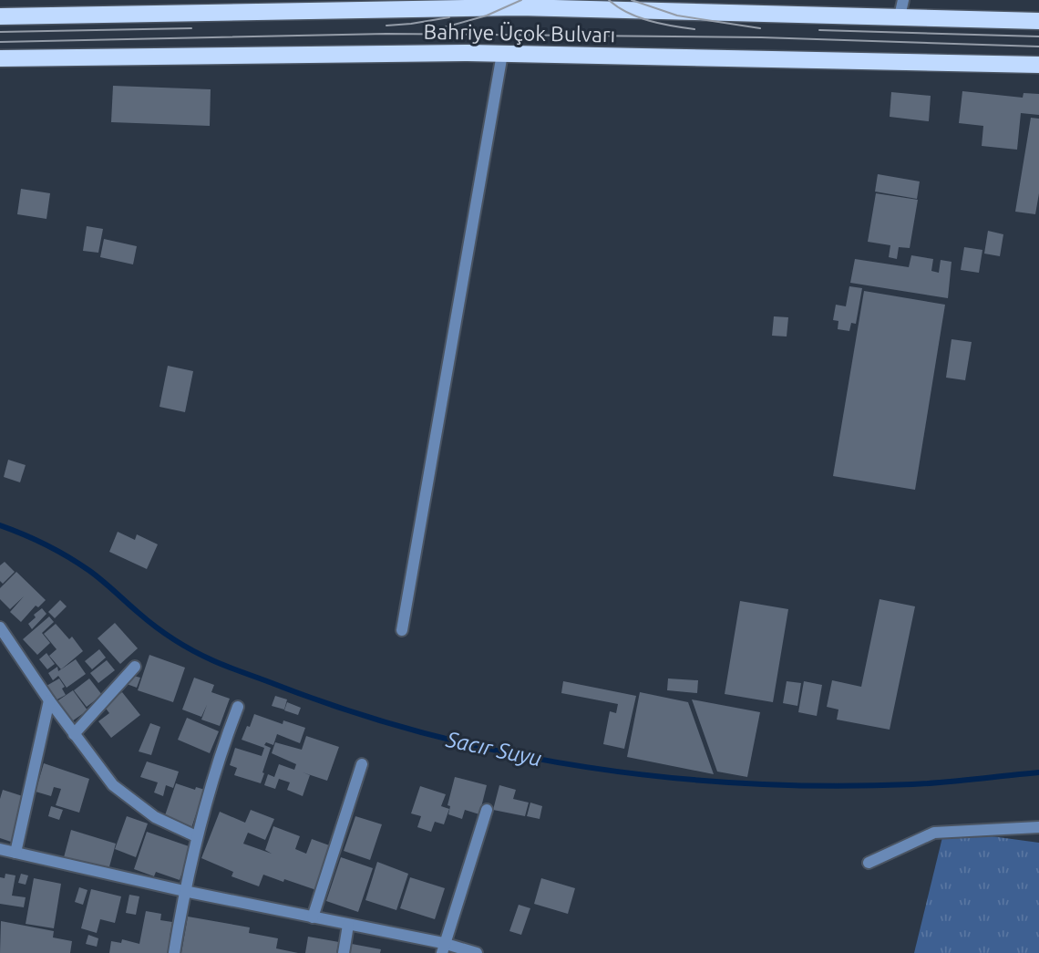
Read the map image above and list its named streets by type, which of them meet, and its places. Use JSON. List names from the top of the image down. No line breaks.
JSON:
{"streets":{"main road":["Bahriye Üçok Bulvarı"]},"water":["Sacır Suyu"]}
